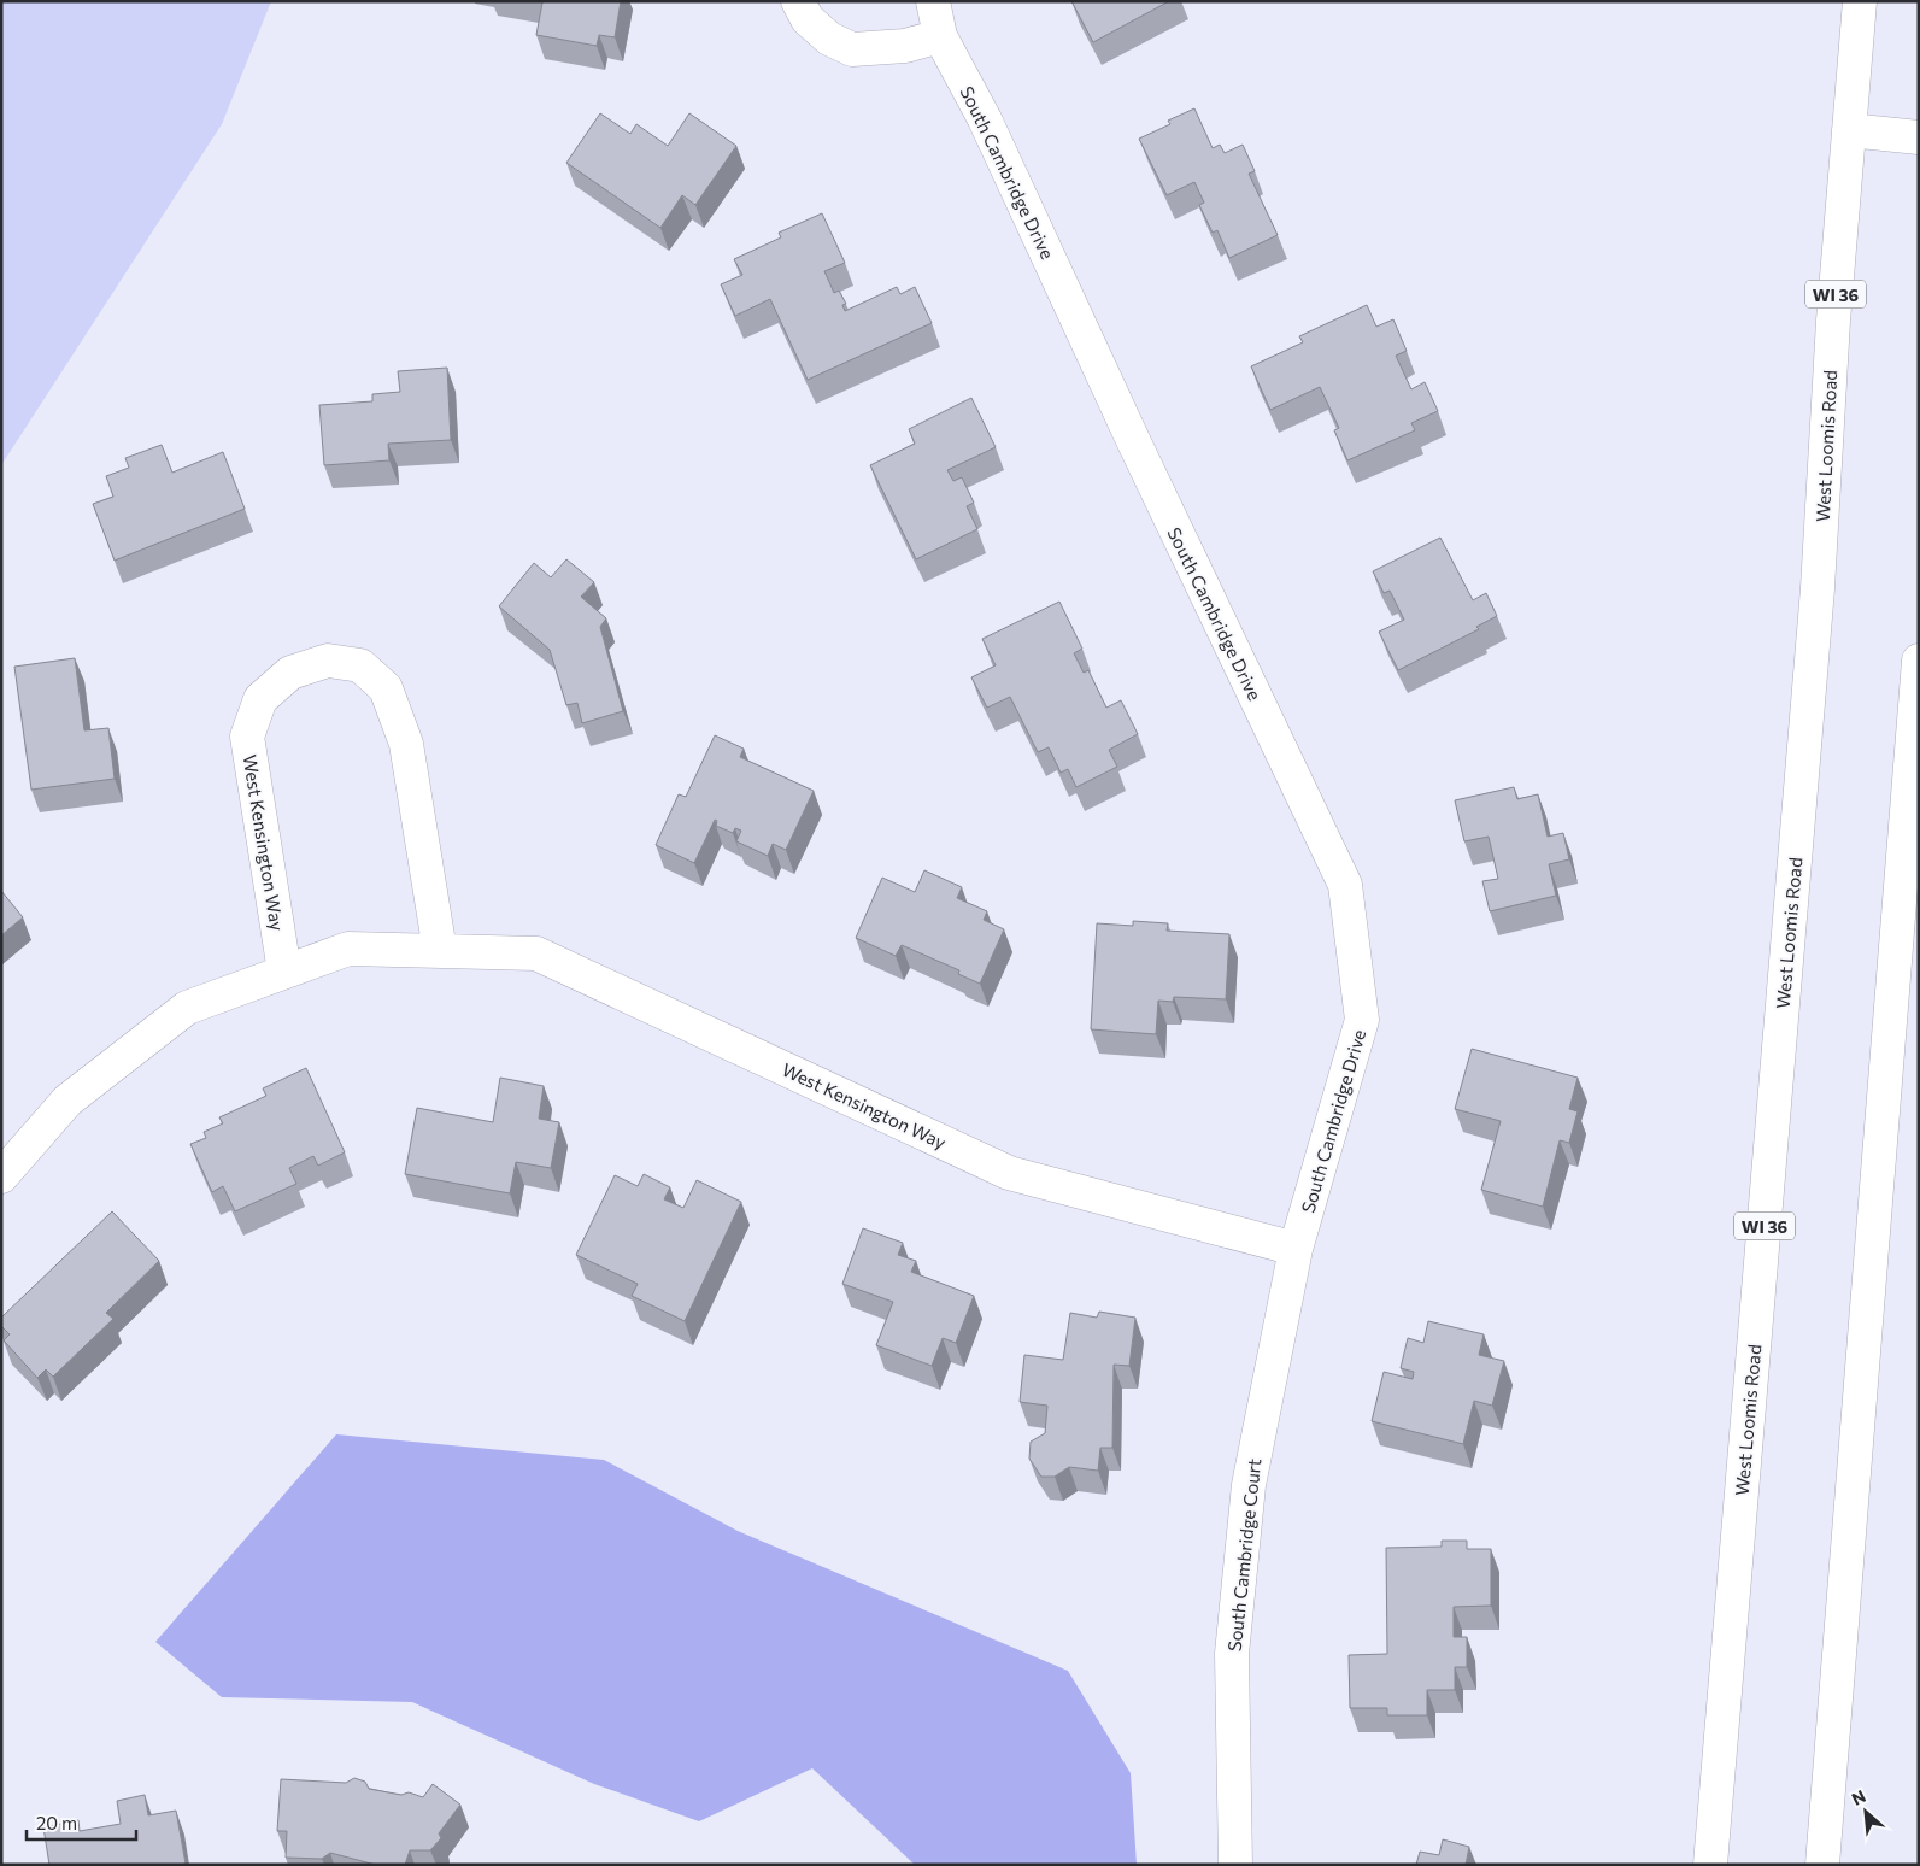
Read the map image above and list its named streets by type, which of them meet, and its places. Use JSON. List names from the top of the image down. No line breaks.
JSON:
{"streets":{"street":["South Cambridge Drive","WI 36","West Loomis Road","West Kensington Way","South Cambridge Court"]},"crossings":[["South Cambridge Drive","West Kensington Way"],["South Cambridge Drive","South Cambridge Court"],["West Kensington Way","South Cambridge Court"]],"scale_bar":"20 m","north":"top left"}
